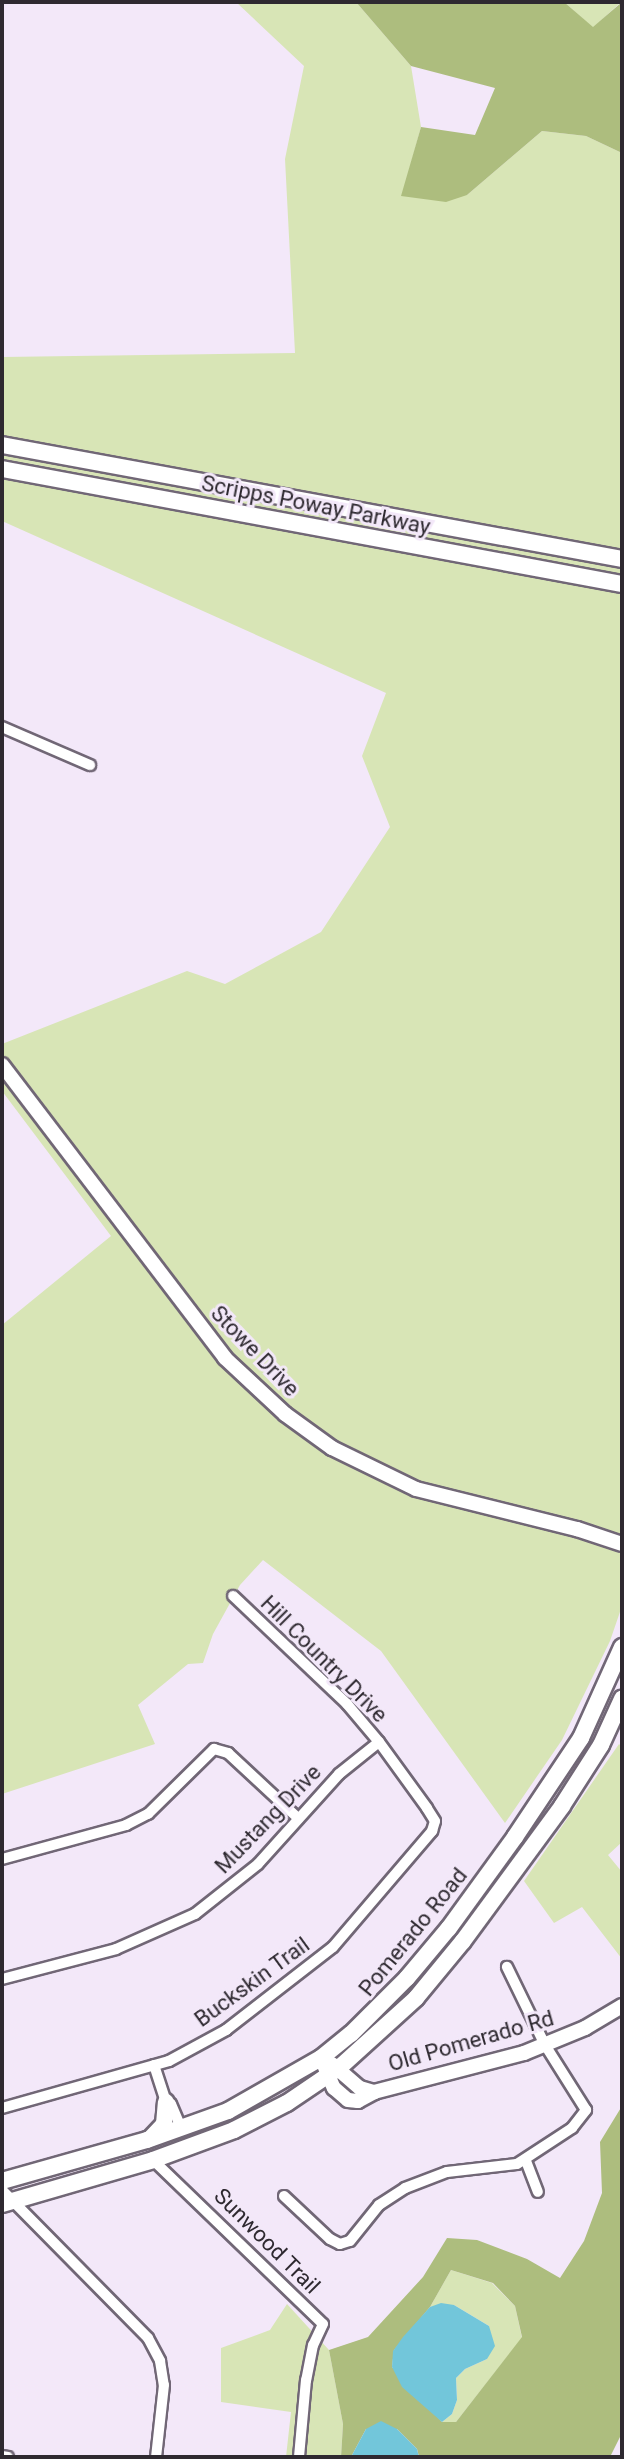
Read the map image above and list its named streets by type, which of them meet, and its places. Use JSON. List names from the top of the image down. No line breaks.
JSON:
{"streets":{"main road":["Scripps Poway Parkway","Stowe Drive","Pomerado Road","Old Pomerado Rd"],"street":["Hill Country Drive","Mustang Drive","Buckskin Trail","Sunwood Trail"]},"crossings":[["Hill Country Drive","Mustang Drive"],["Hill Country Drive","Buckskin Trail"],["Pomerado Road","Old Pomerado Rd"],["Pomerado Road","Sunwood Trail"]]}
